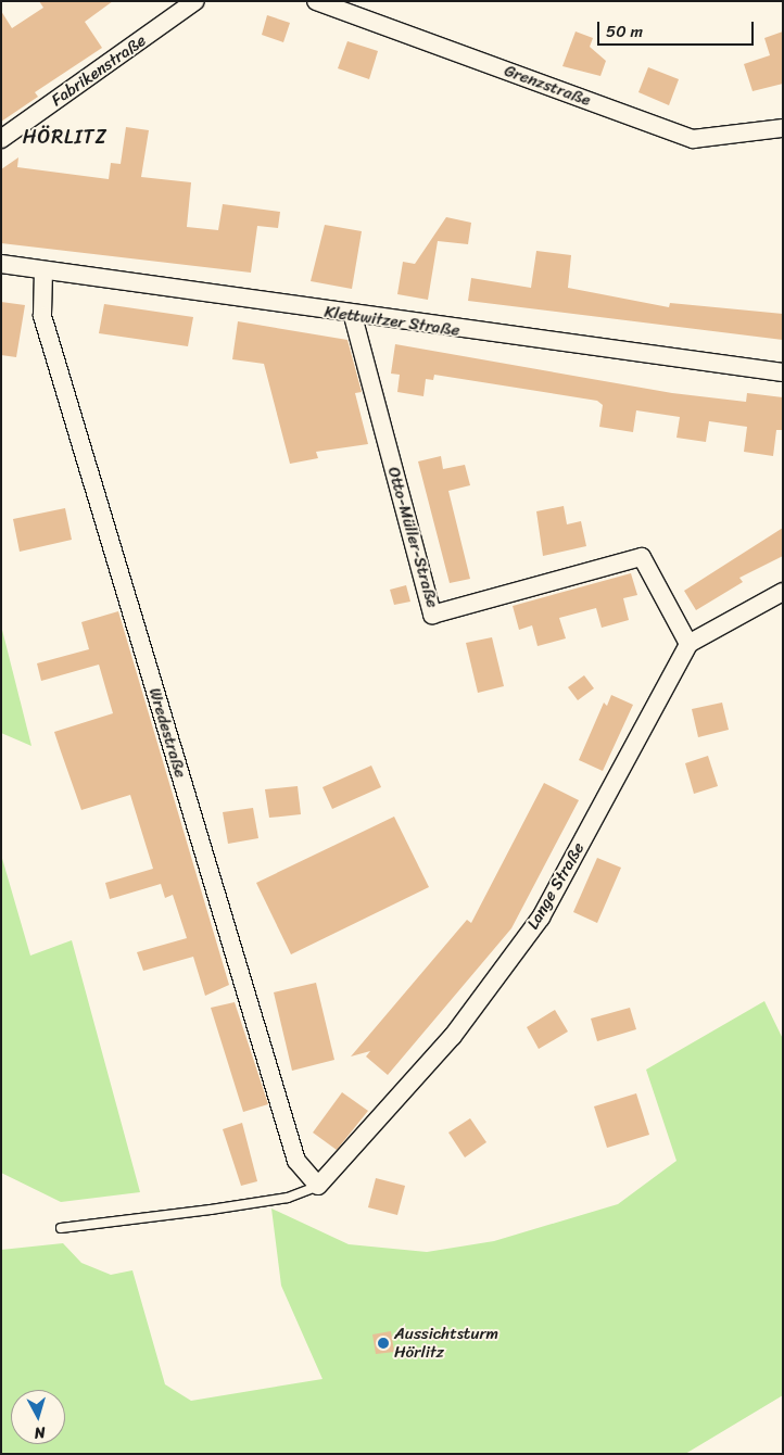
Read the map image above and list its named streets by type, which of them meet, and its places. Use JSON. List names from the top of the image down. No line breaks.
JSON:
{"streets":{"street":["Fabrikenstraße","Grenzstraße","Klettwitzer Straße","Otto-Müller-Straße","Wredestraße","Lange Straße"]},"crossings":[["Klettwitzer Straße","Otto-Müller-Straße"],["Klettwitzer Straße","Wredestraße"],["Otto-Müller-Straße","Lange Straße"],["Wredestraße","Lange Straße"]],"districts":["HÖRLITZ"],"places":["Aussichtsturm Hörlitz"],"scale_bar":"50 m","north":"bottom"}
